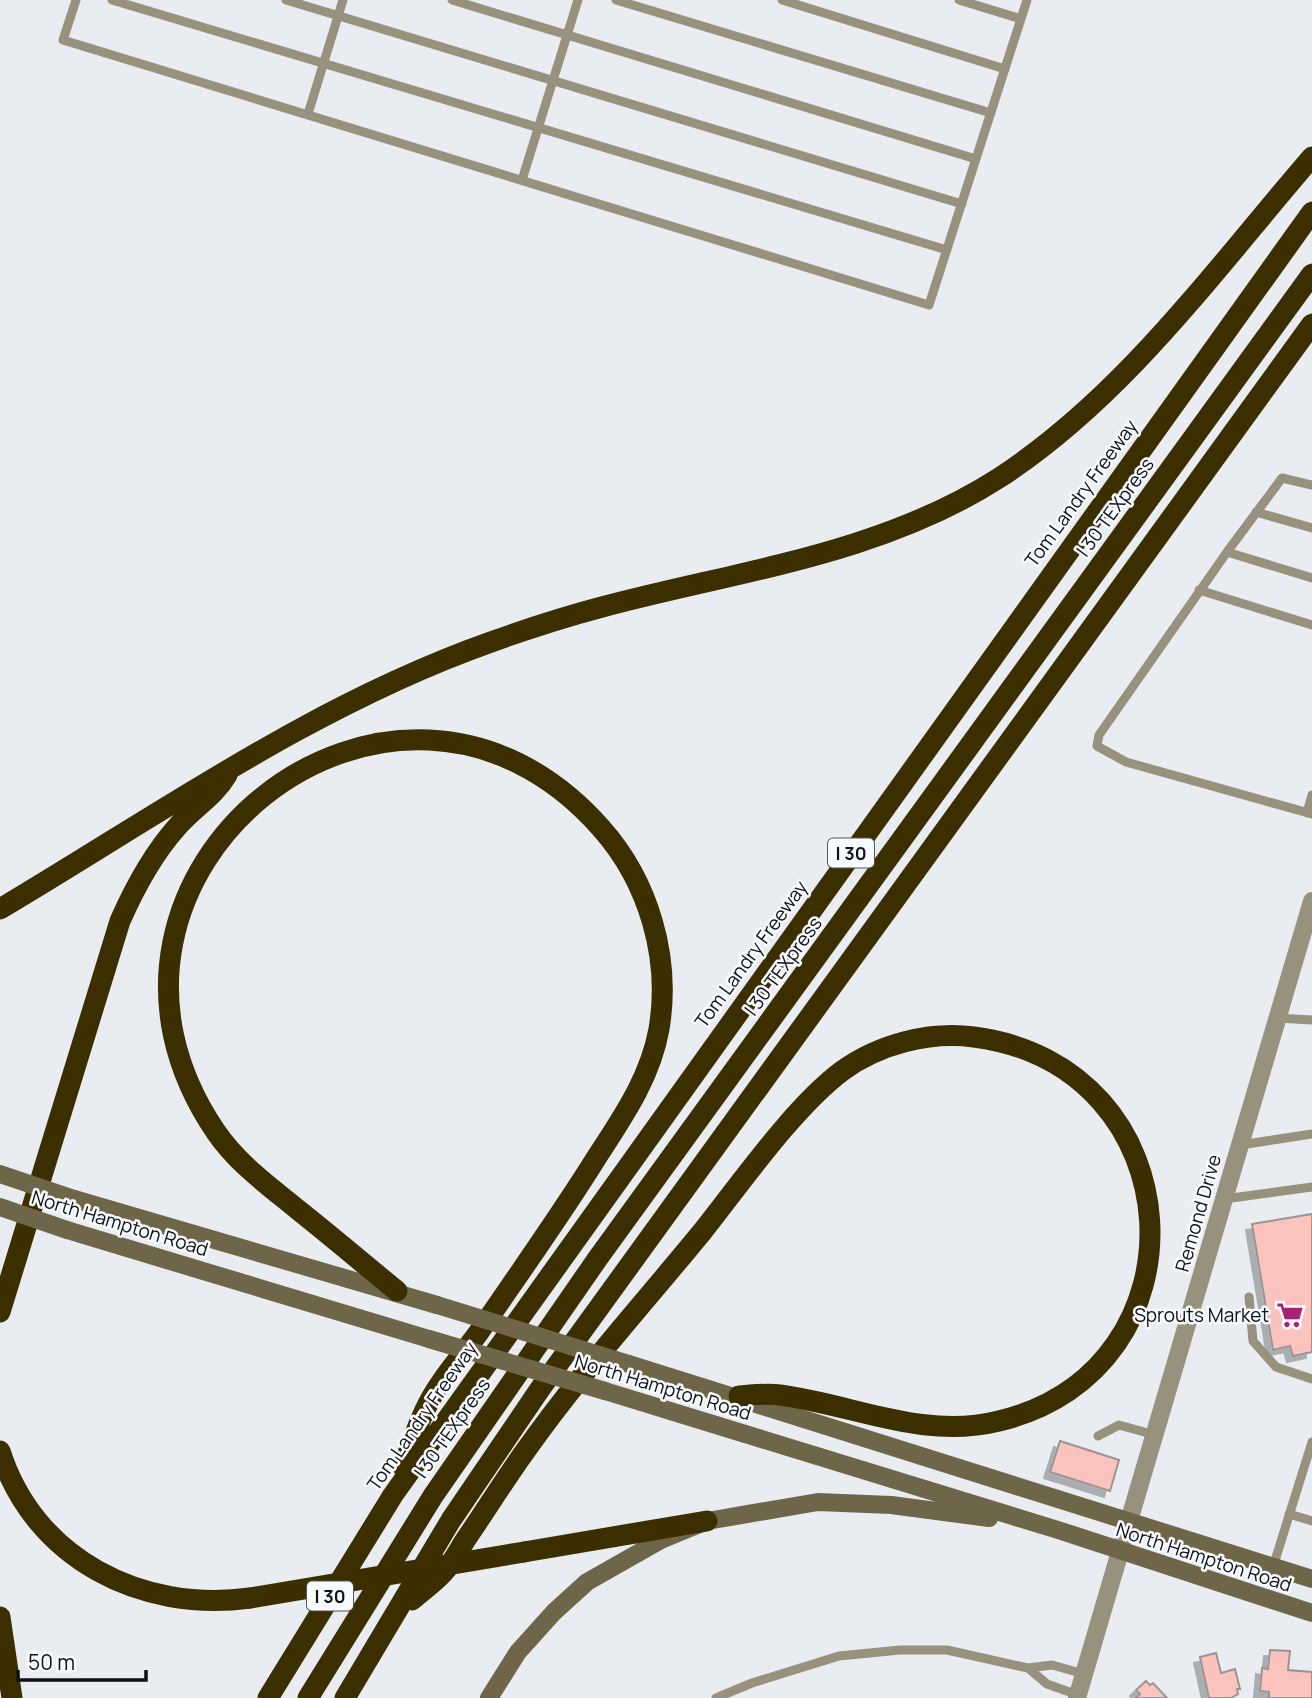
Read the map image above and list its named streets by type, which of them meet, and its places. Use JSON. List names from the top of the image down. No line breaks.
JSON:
{"streets":{"highway":["Tom Landry Freeway","I 30 TEXpress","I 30"],"main road":["North Hampton Road"],"street":["Remond Drive"]},"crossings":[["Remond Drive","North Hampton Road"]],"places":{"supermarket":["Sprouts Market"]},"scale_bar":"50 m"}
